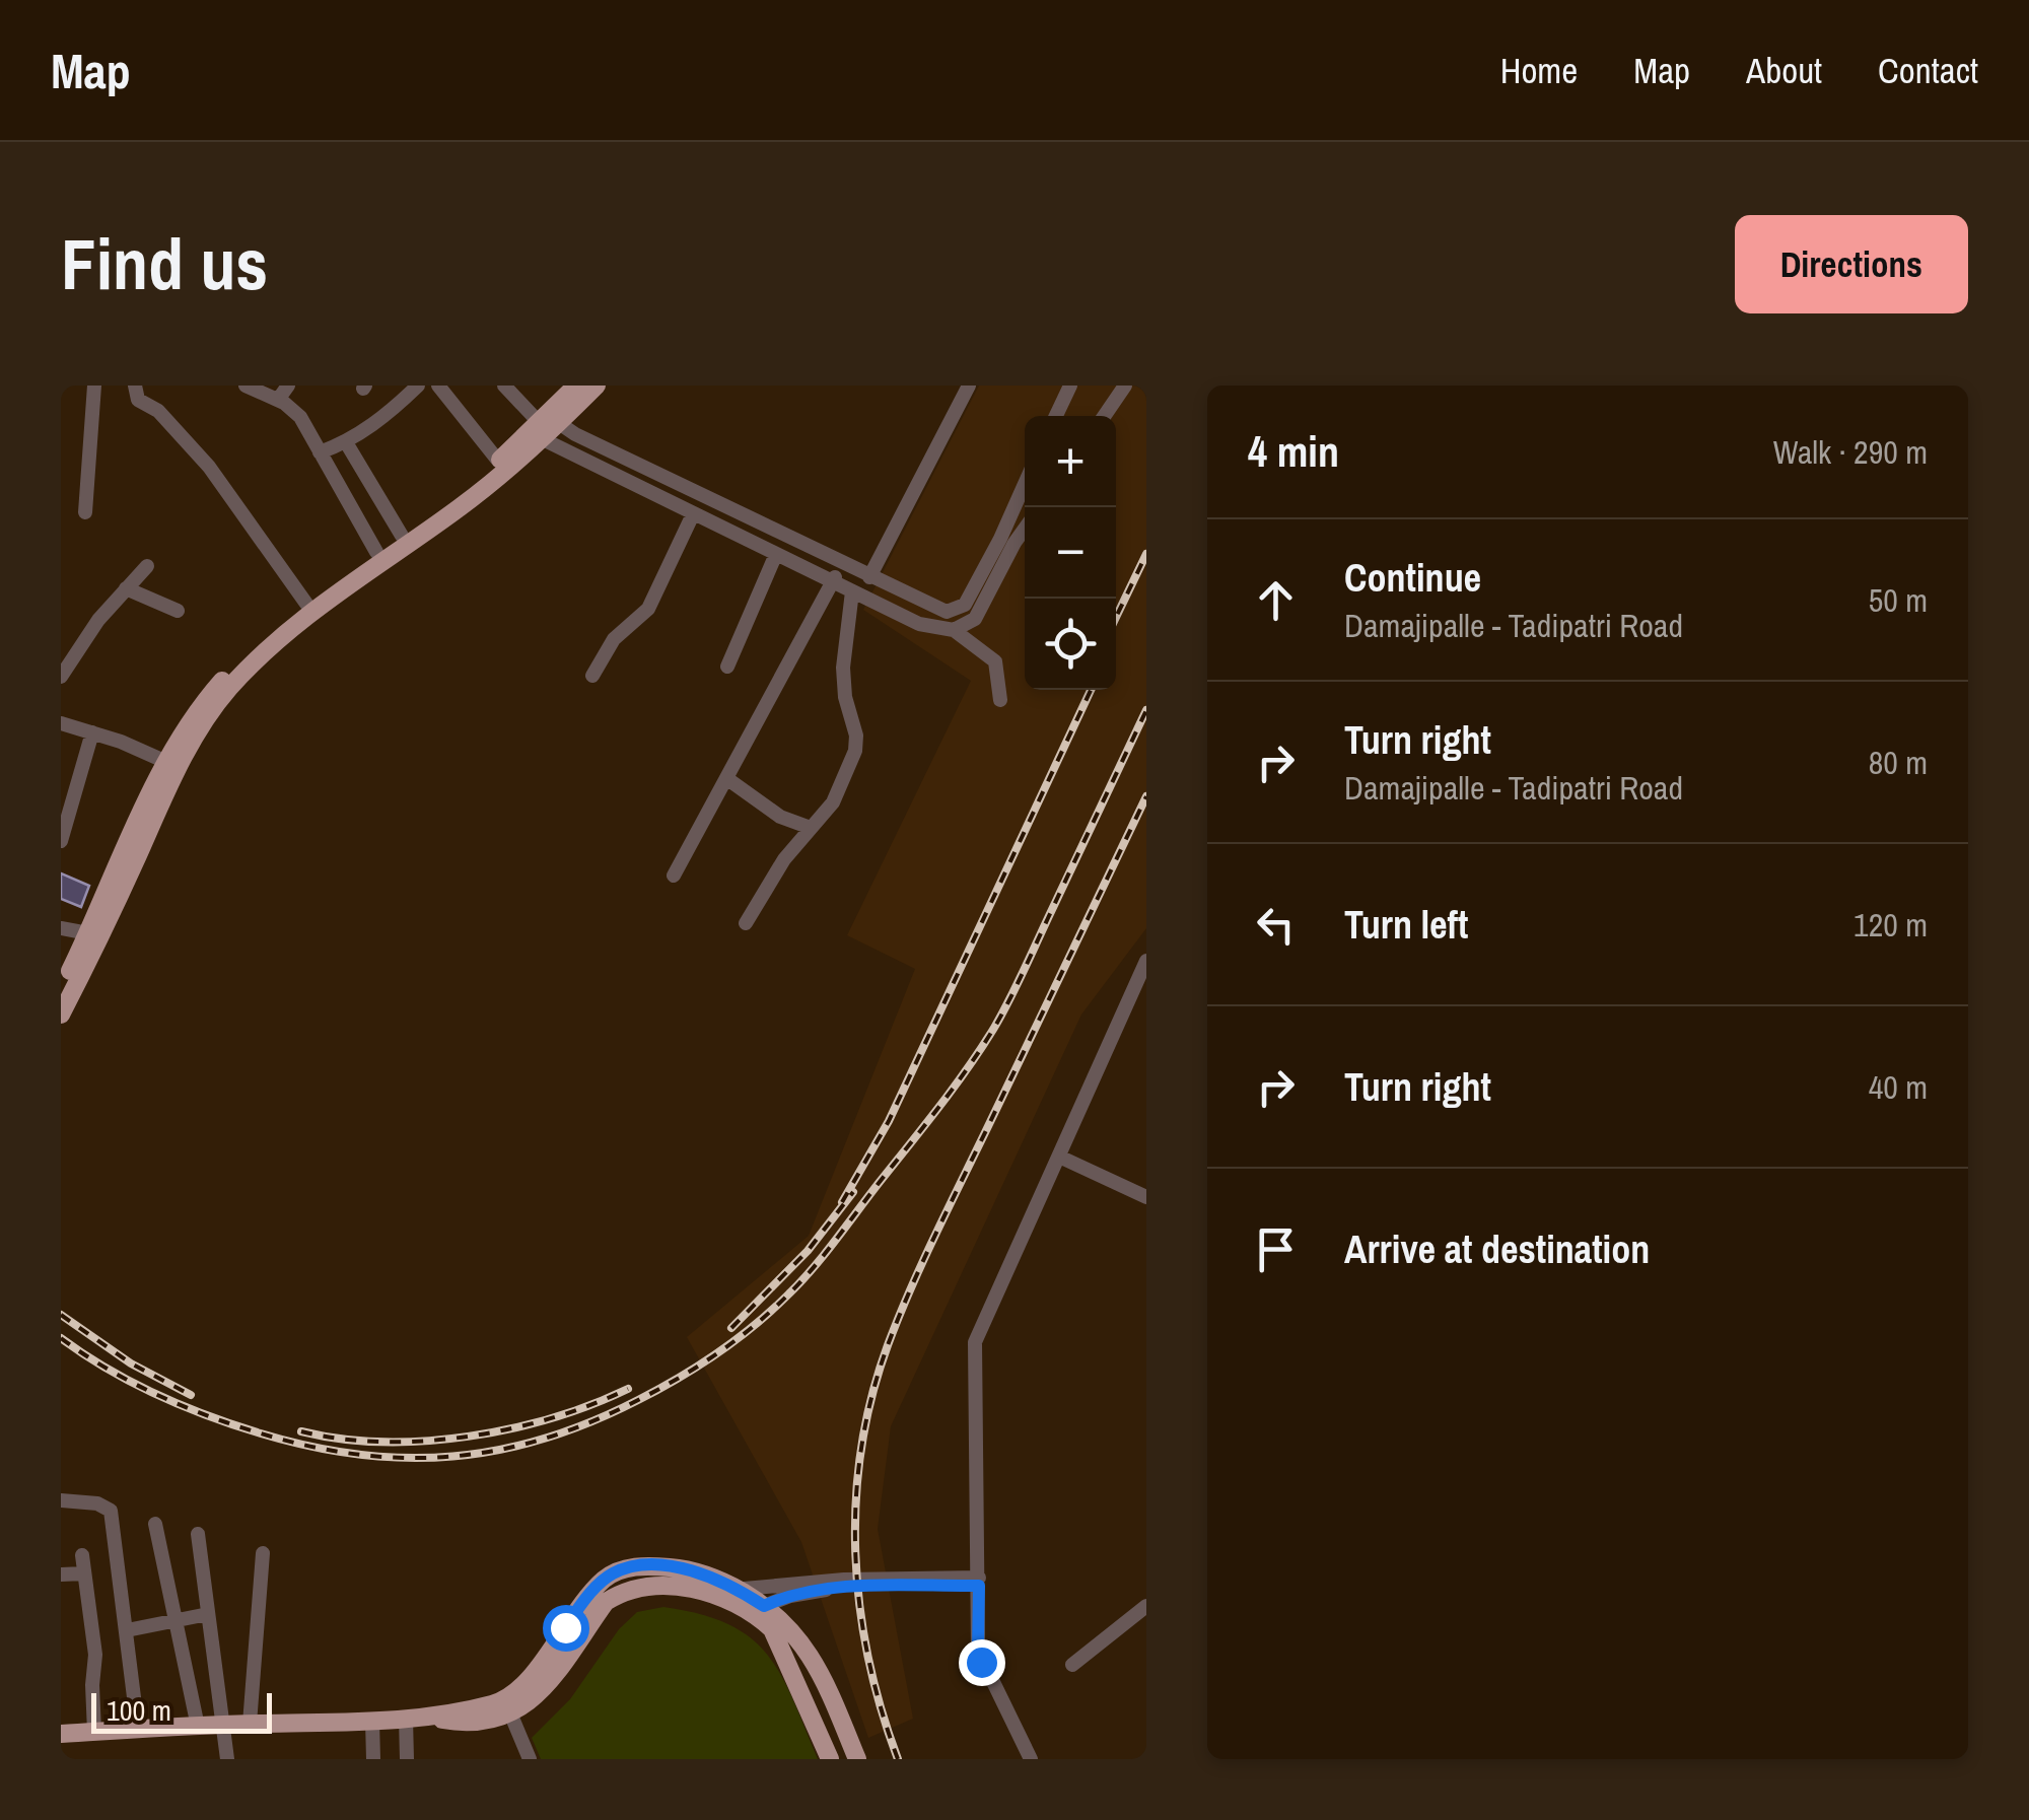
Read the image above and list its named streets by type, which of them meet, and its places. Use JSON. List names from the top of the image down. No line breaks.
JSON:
{"scale_bar":"100 m","page":{"header":"Map","nav":["Home","Map","About","Contact"],"buttons":"Directions","title":"Find us","heading":["4 min","Walk · 290 m"],"map_buttons":["+","−"],"list":[["Continue","Damajipalle - Tadipatri Road","50 m"],["Turn right","Damajipalle - Tadipatri Road","80 m"],["Turn left","120 m"],["Turn right","40 m"],"Arrive at destination"],"scale":"100 m"}}
